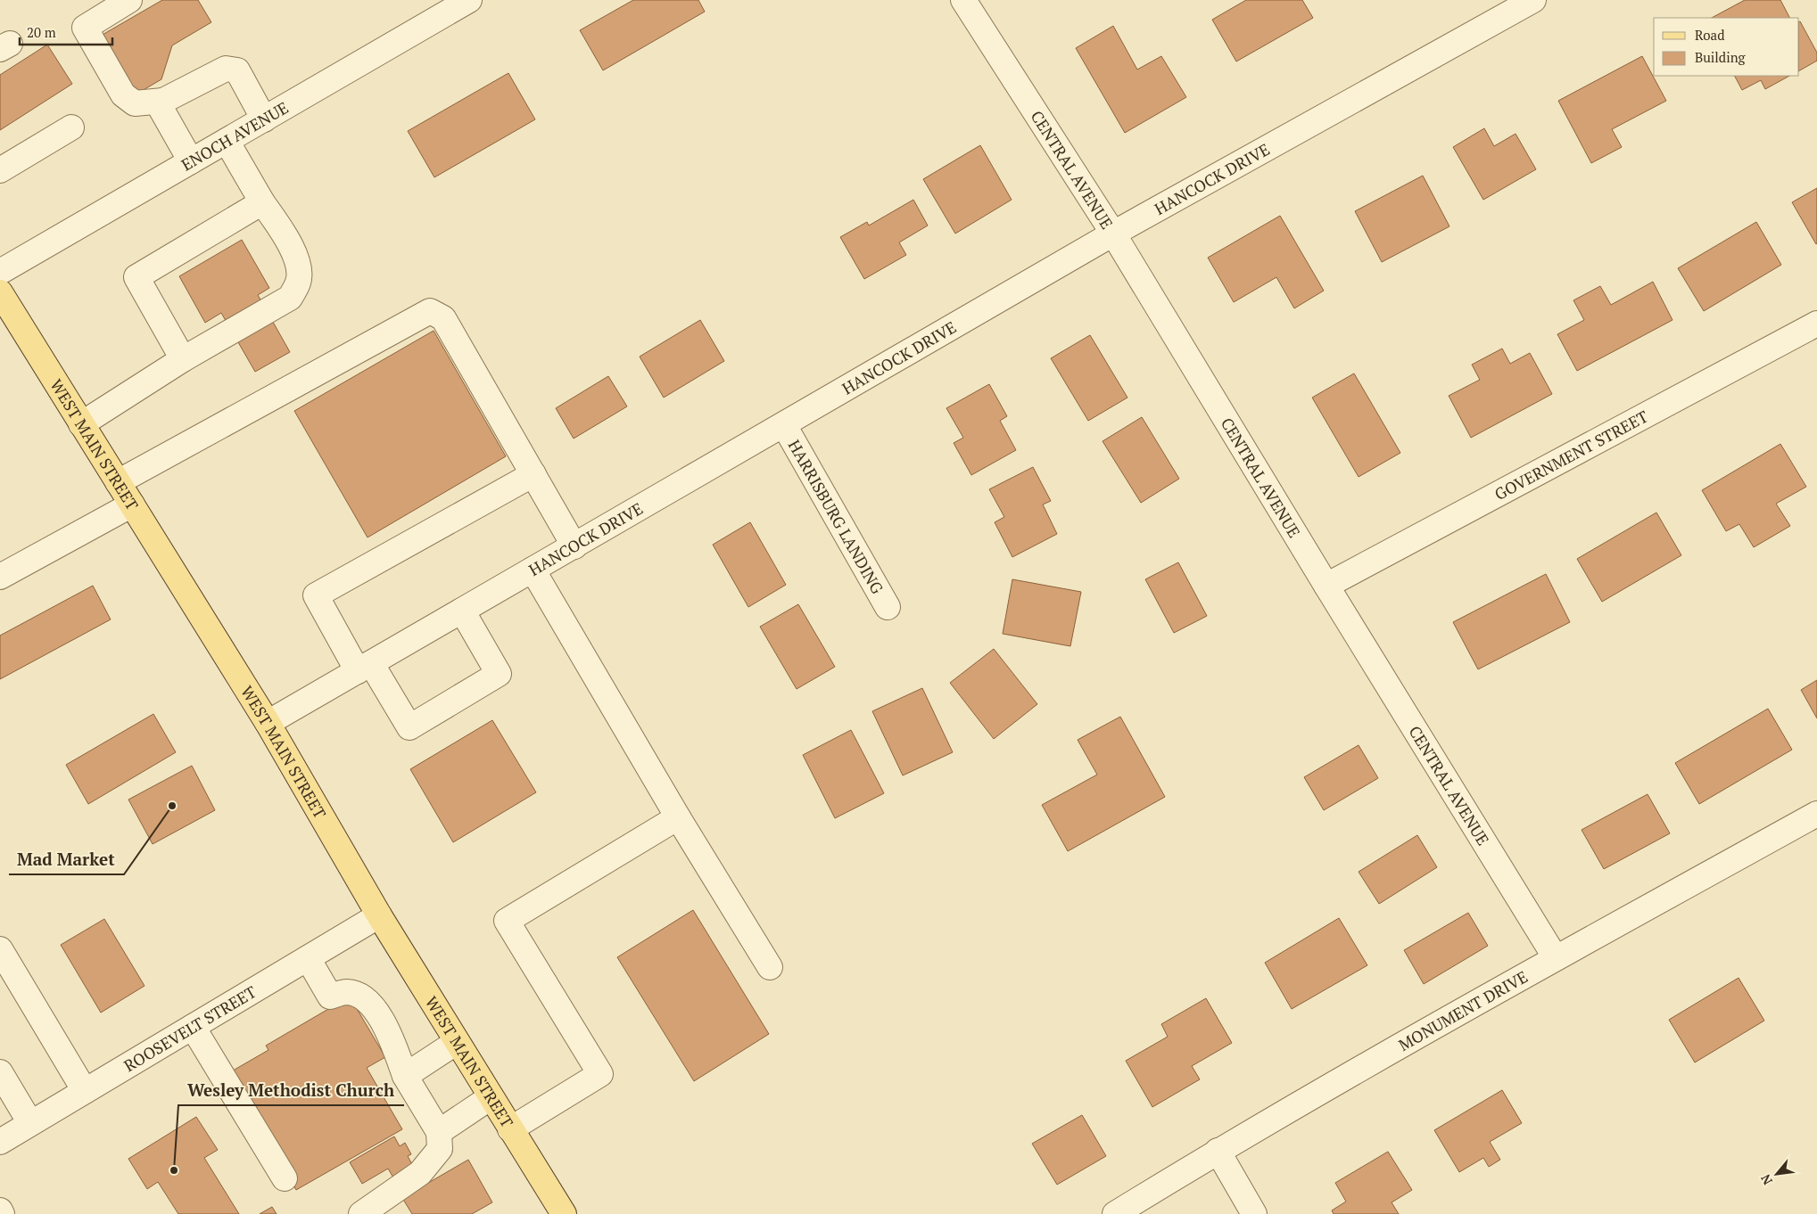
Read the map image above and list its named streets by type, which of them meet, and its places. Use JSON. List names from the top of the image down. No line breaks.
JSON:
{"streets":{"main road":["WEST MAIN STREET"],"street":["ENOCH AVENUE","CENTRAL AVENUE","HANCOCK DRIVE","GOVERNMENT STREET","HARRISBURG LANDING","MONUMENT DRIVE","ROOSEVELT STREET"]},"crossings":[["CENTRAL AVENUE","HANCOCK DRIVE"],["CENTRAL AVENUE","GOVERNMENT STREET"],["CENTRAL AVENUE","MONUMENT DRIVE"],["HANCOCK DRIVE","WEST MAIN STREET"],["HANCOCK DRIVE","HARRISBURG LANDING"],["WEST MAIN STREET","ROOSEVELT STREET"]],"places":["Mad Market","Wesley Methodist Church"],"legend":["Road","Building"],"scale_bar":"20 m","north":"bottom left"}
